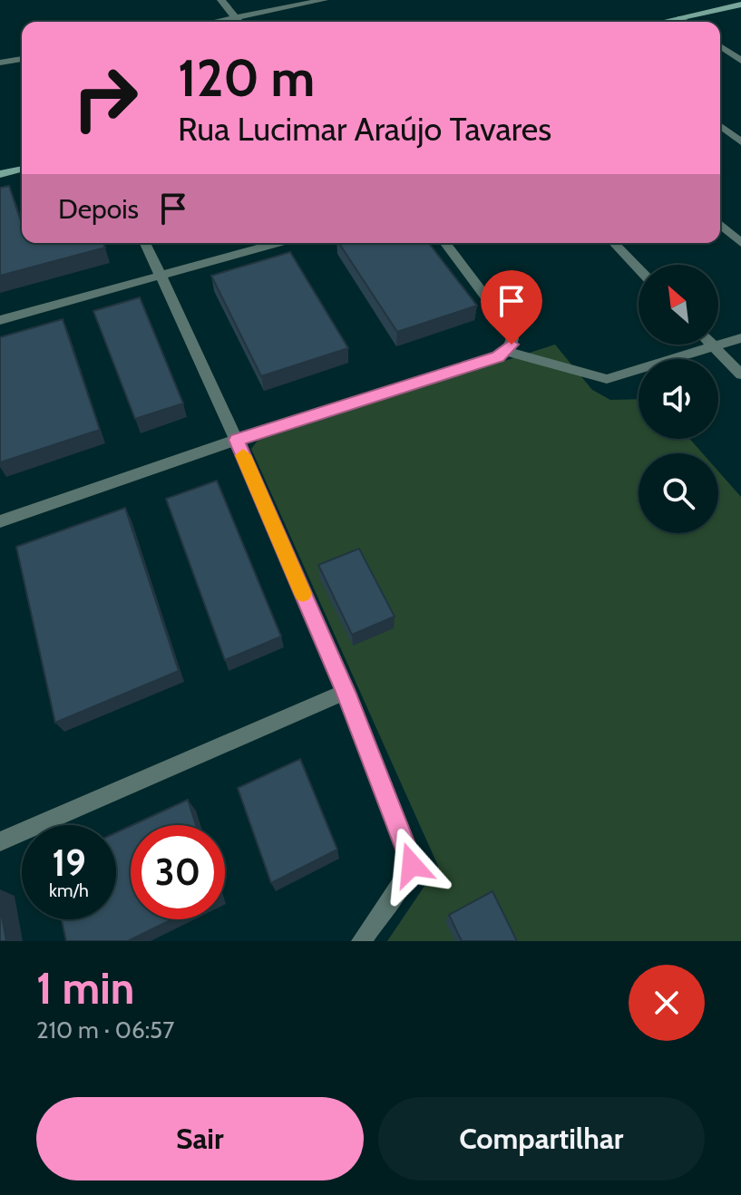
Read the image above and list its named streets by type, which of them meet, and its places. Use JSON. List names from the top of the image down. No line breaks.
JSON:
{"north":"top left","page":{"turn":["120 m","Rua Lucimar Araújo Tavares"],"then":"Depois","speed":"19 km/h","limit":"30","heading":["1 min","210 m · 06:57"],"buttons":["Sair","Compartilhar"]}}
